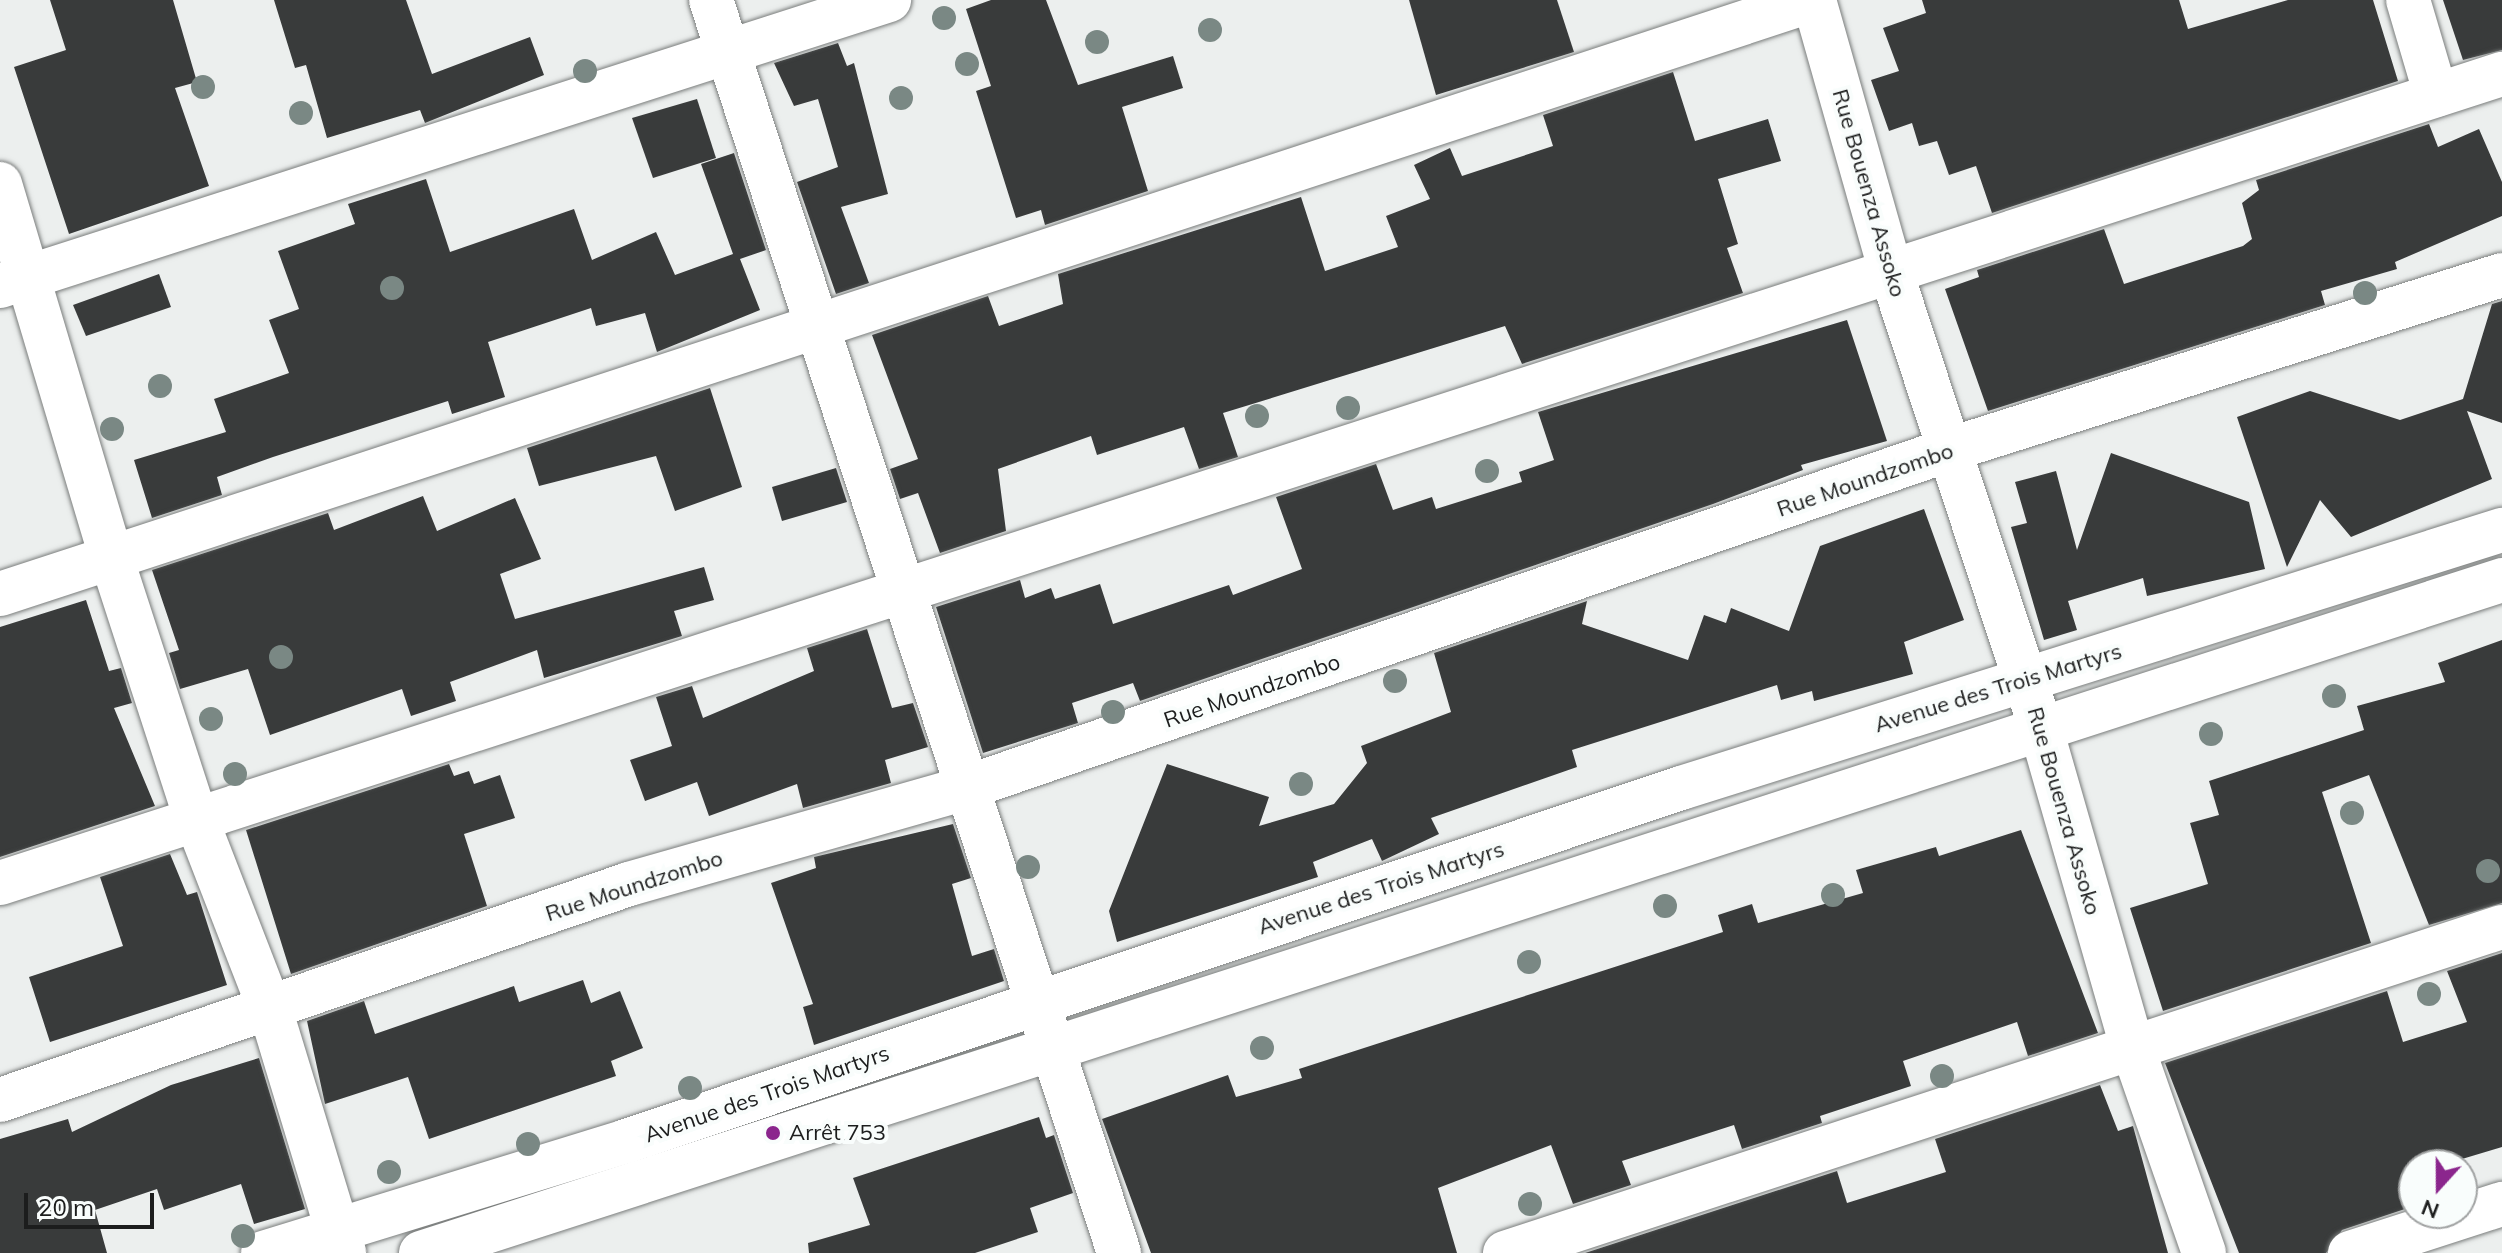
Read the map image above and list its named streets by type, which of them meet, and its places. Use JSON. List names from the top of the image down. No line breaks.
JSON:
{"streets":{"street":["Rue Bouenza Assoko","Rue Moundzombo","Avenue des Trois Martyrs"]},"crossings":[["Rue Bouenza Assoko","Rue Moundzombo"],["Rue Bouenza Assoko","Avenue des Trois Martyrs"]],"places":["Arrêt 753"],"scale_bar":"20 m","north":"bottom"}
